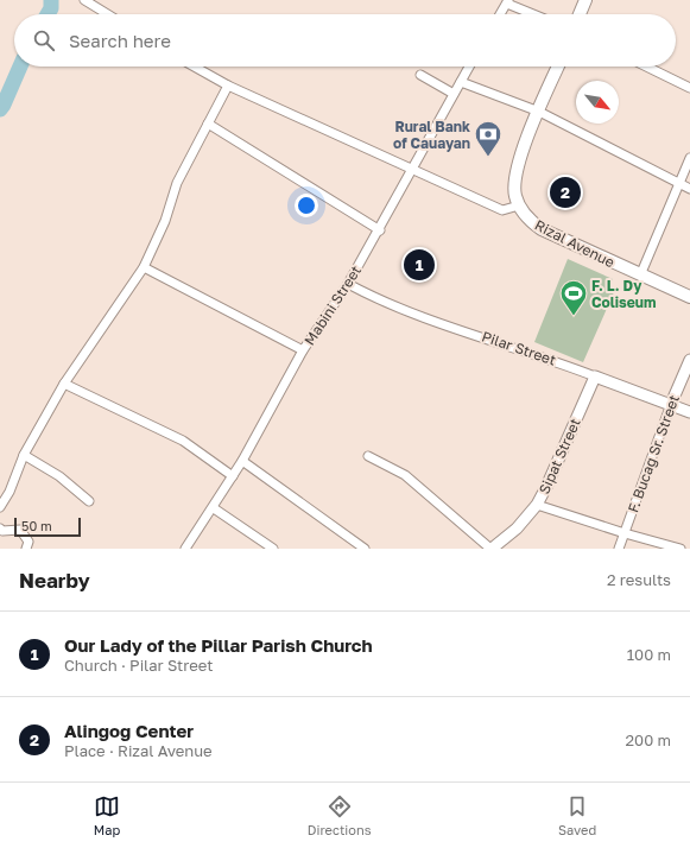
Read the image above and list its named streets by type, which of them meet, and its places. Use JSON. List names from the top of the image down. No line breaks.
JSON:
{"streets":{"main road":["Rizal Avenue"],"street":["Mabini Street","Pilar Street","F. Bucag Sr. Street","Sipat Street"]},"crossings":[["Mabini Street","Pilar Street"],["Pilar Street","F. Bucag Sr. Street"],["Pilar Street","Sipat Street"]],"places":{"bank":["Rural Bank of Cauayan"],"sports":["F. L. Dy Coliseum"]},"scale_bar":"50 m","north":"bottom right","page":{"search":"Search here","pins":["2","1"],"scale":"50 m","heading":["Nearby","2 results"],"list":[{"mark":"1","name":"Our Lady of the Pillar Parish Church","note":"Church · Pilar Street","value":"100 m"},{"mark":"2","name":"Alingog Center","note":"Place · Rizal Avenue","value":"200 m"}],"nav":["Map","Directions","Saved"]}}
